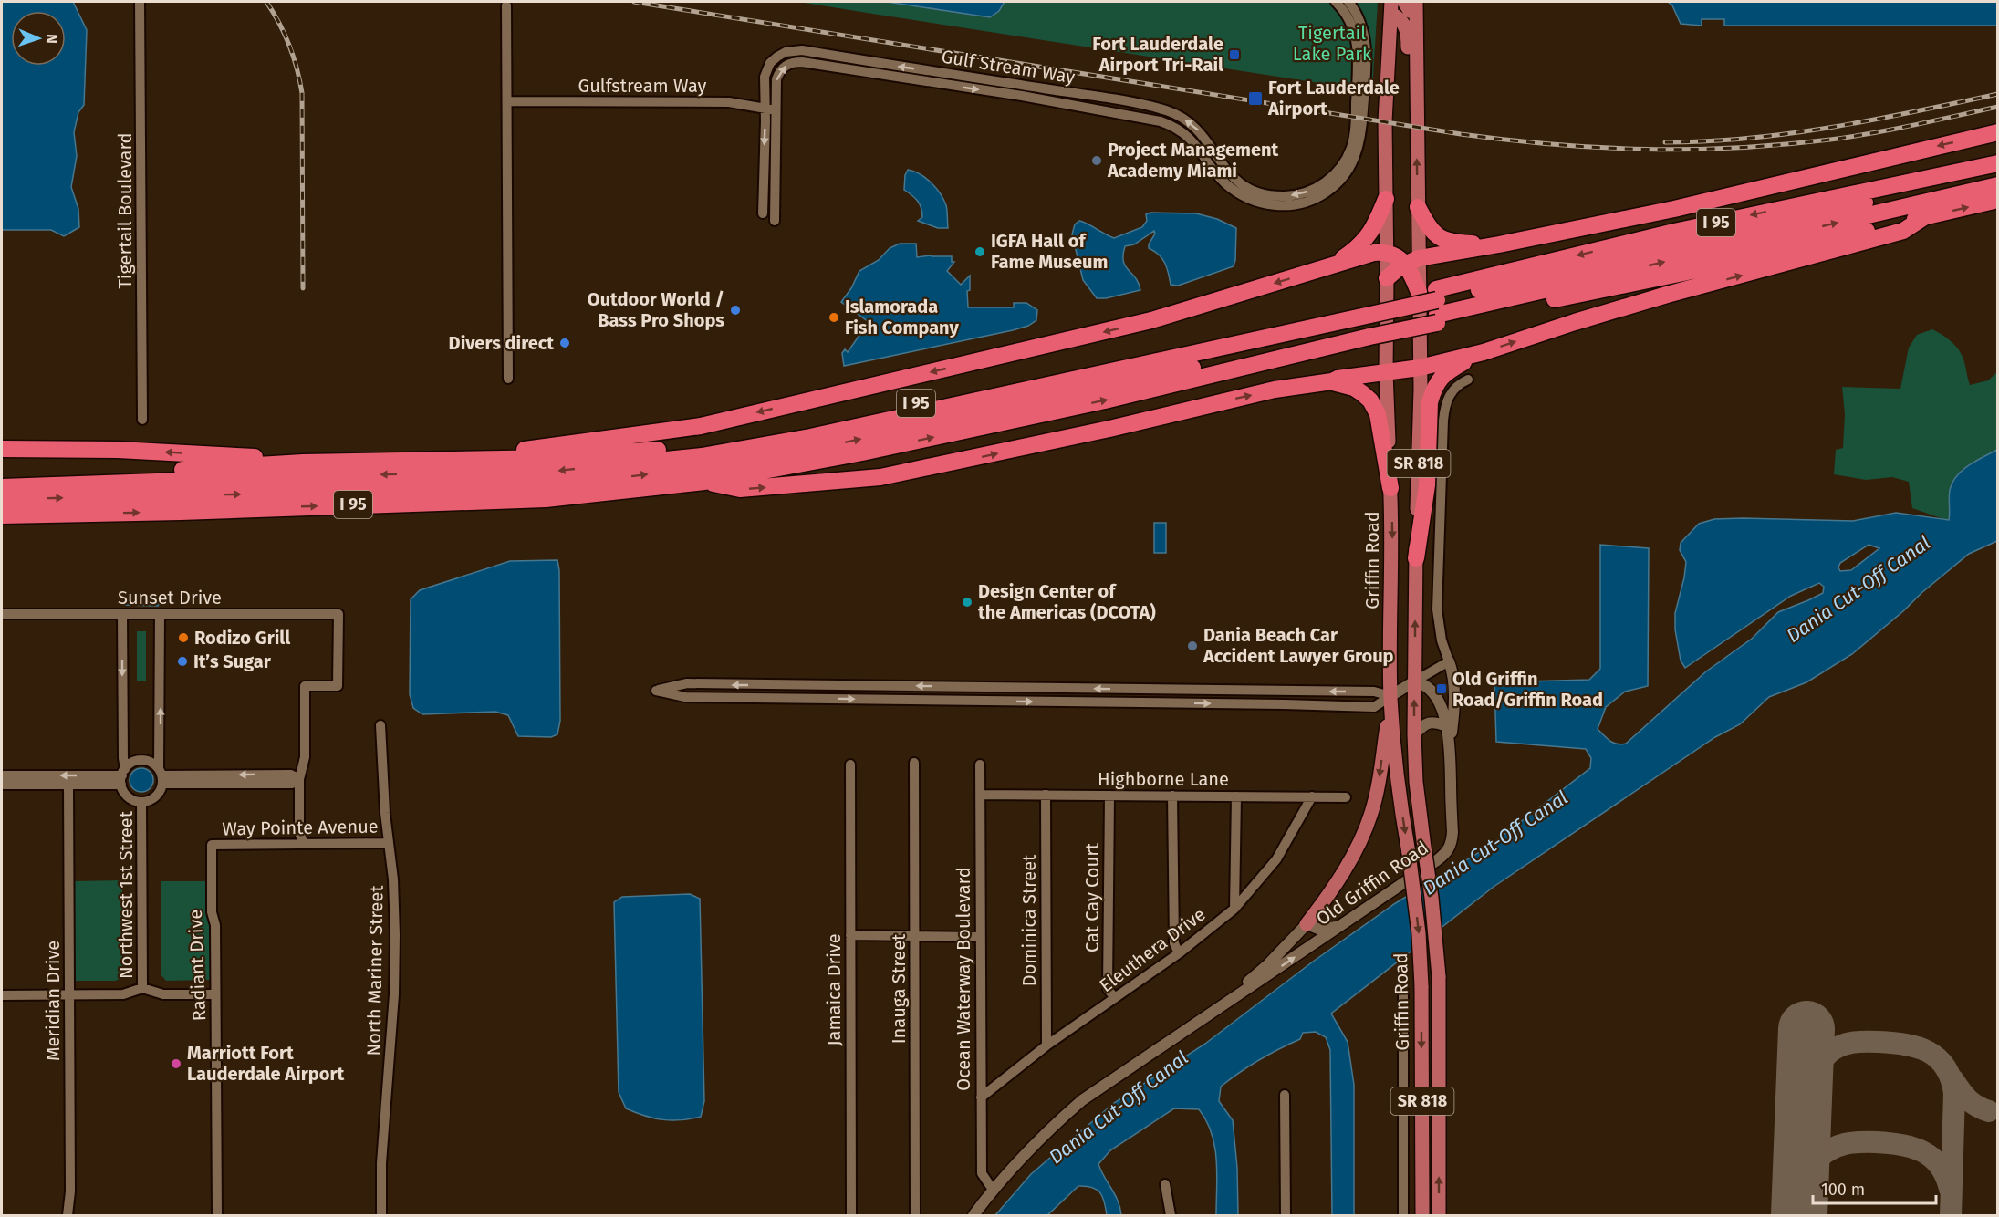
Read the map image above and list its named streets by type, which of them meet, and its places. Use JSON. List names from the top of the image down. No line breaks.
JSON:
{"streets":{"highway":["I 95"],"main road":["SR 818","Griffin Road"],"street":["Gulf Stream Way","Gulfstream Way","Tigertail Boulevard","Sunset Drive","Highborne Lane","Way Pointe Avenue","Old Griffin Road","Northwest 1st Street","Cat Cay Court","Dominica Street","Eleuthera Drive","Radiant Drive","North Mariner Street","Ocean Waterway Boulevard","Inauga Street","Jamaica Drive","Meridian Drive"]},"crossings":[["Gulf Stream Way","Gulfstream Way"],["Griffin Road","Old Griffin Road"],["Highborne Lane","Cat Cay Court"],["Highborne Lane","Dominica Street"],["Highborne Lane","Eleuthera Drive"],["Highborne Lane","Ocean Waterway Boulevard"],["Way Pointe Avenue","Radiant Drive"],["Way Pointe Avenue","North Mariner Street"],["Old Griffin Road","Ocean Waterway Boulevard"],["Cat Cay Court","Eleuthera Drive"],["Dominica Street","Eleuthera Drive"],["Eleuthera Drive","Ocean Waterway Boulevard"]],"water":["Dania Cut-Off Canal"],"parks":["Tigertail Lake Park"],"places":{"transit":["Fort Lauderdale Airport Tri-Rail","Fort Lauderdale Airport","Old Griffin Road/Griffin Road"],"other":["Project Management Academy Miami","IGFA Hall of Fame Museum","Outdoor World / Bass Pro Shops","Islamorada Fish Company","Divers direct","Design Center of the Americas (DCOTA)","Rodizo Grill","Dania Beach Car Accident Lawyer Group","It’s Sugar","Marriott Fort Lauderdale Airport"]},"scale_bar":"100 m","north":"right"}
